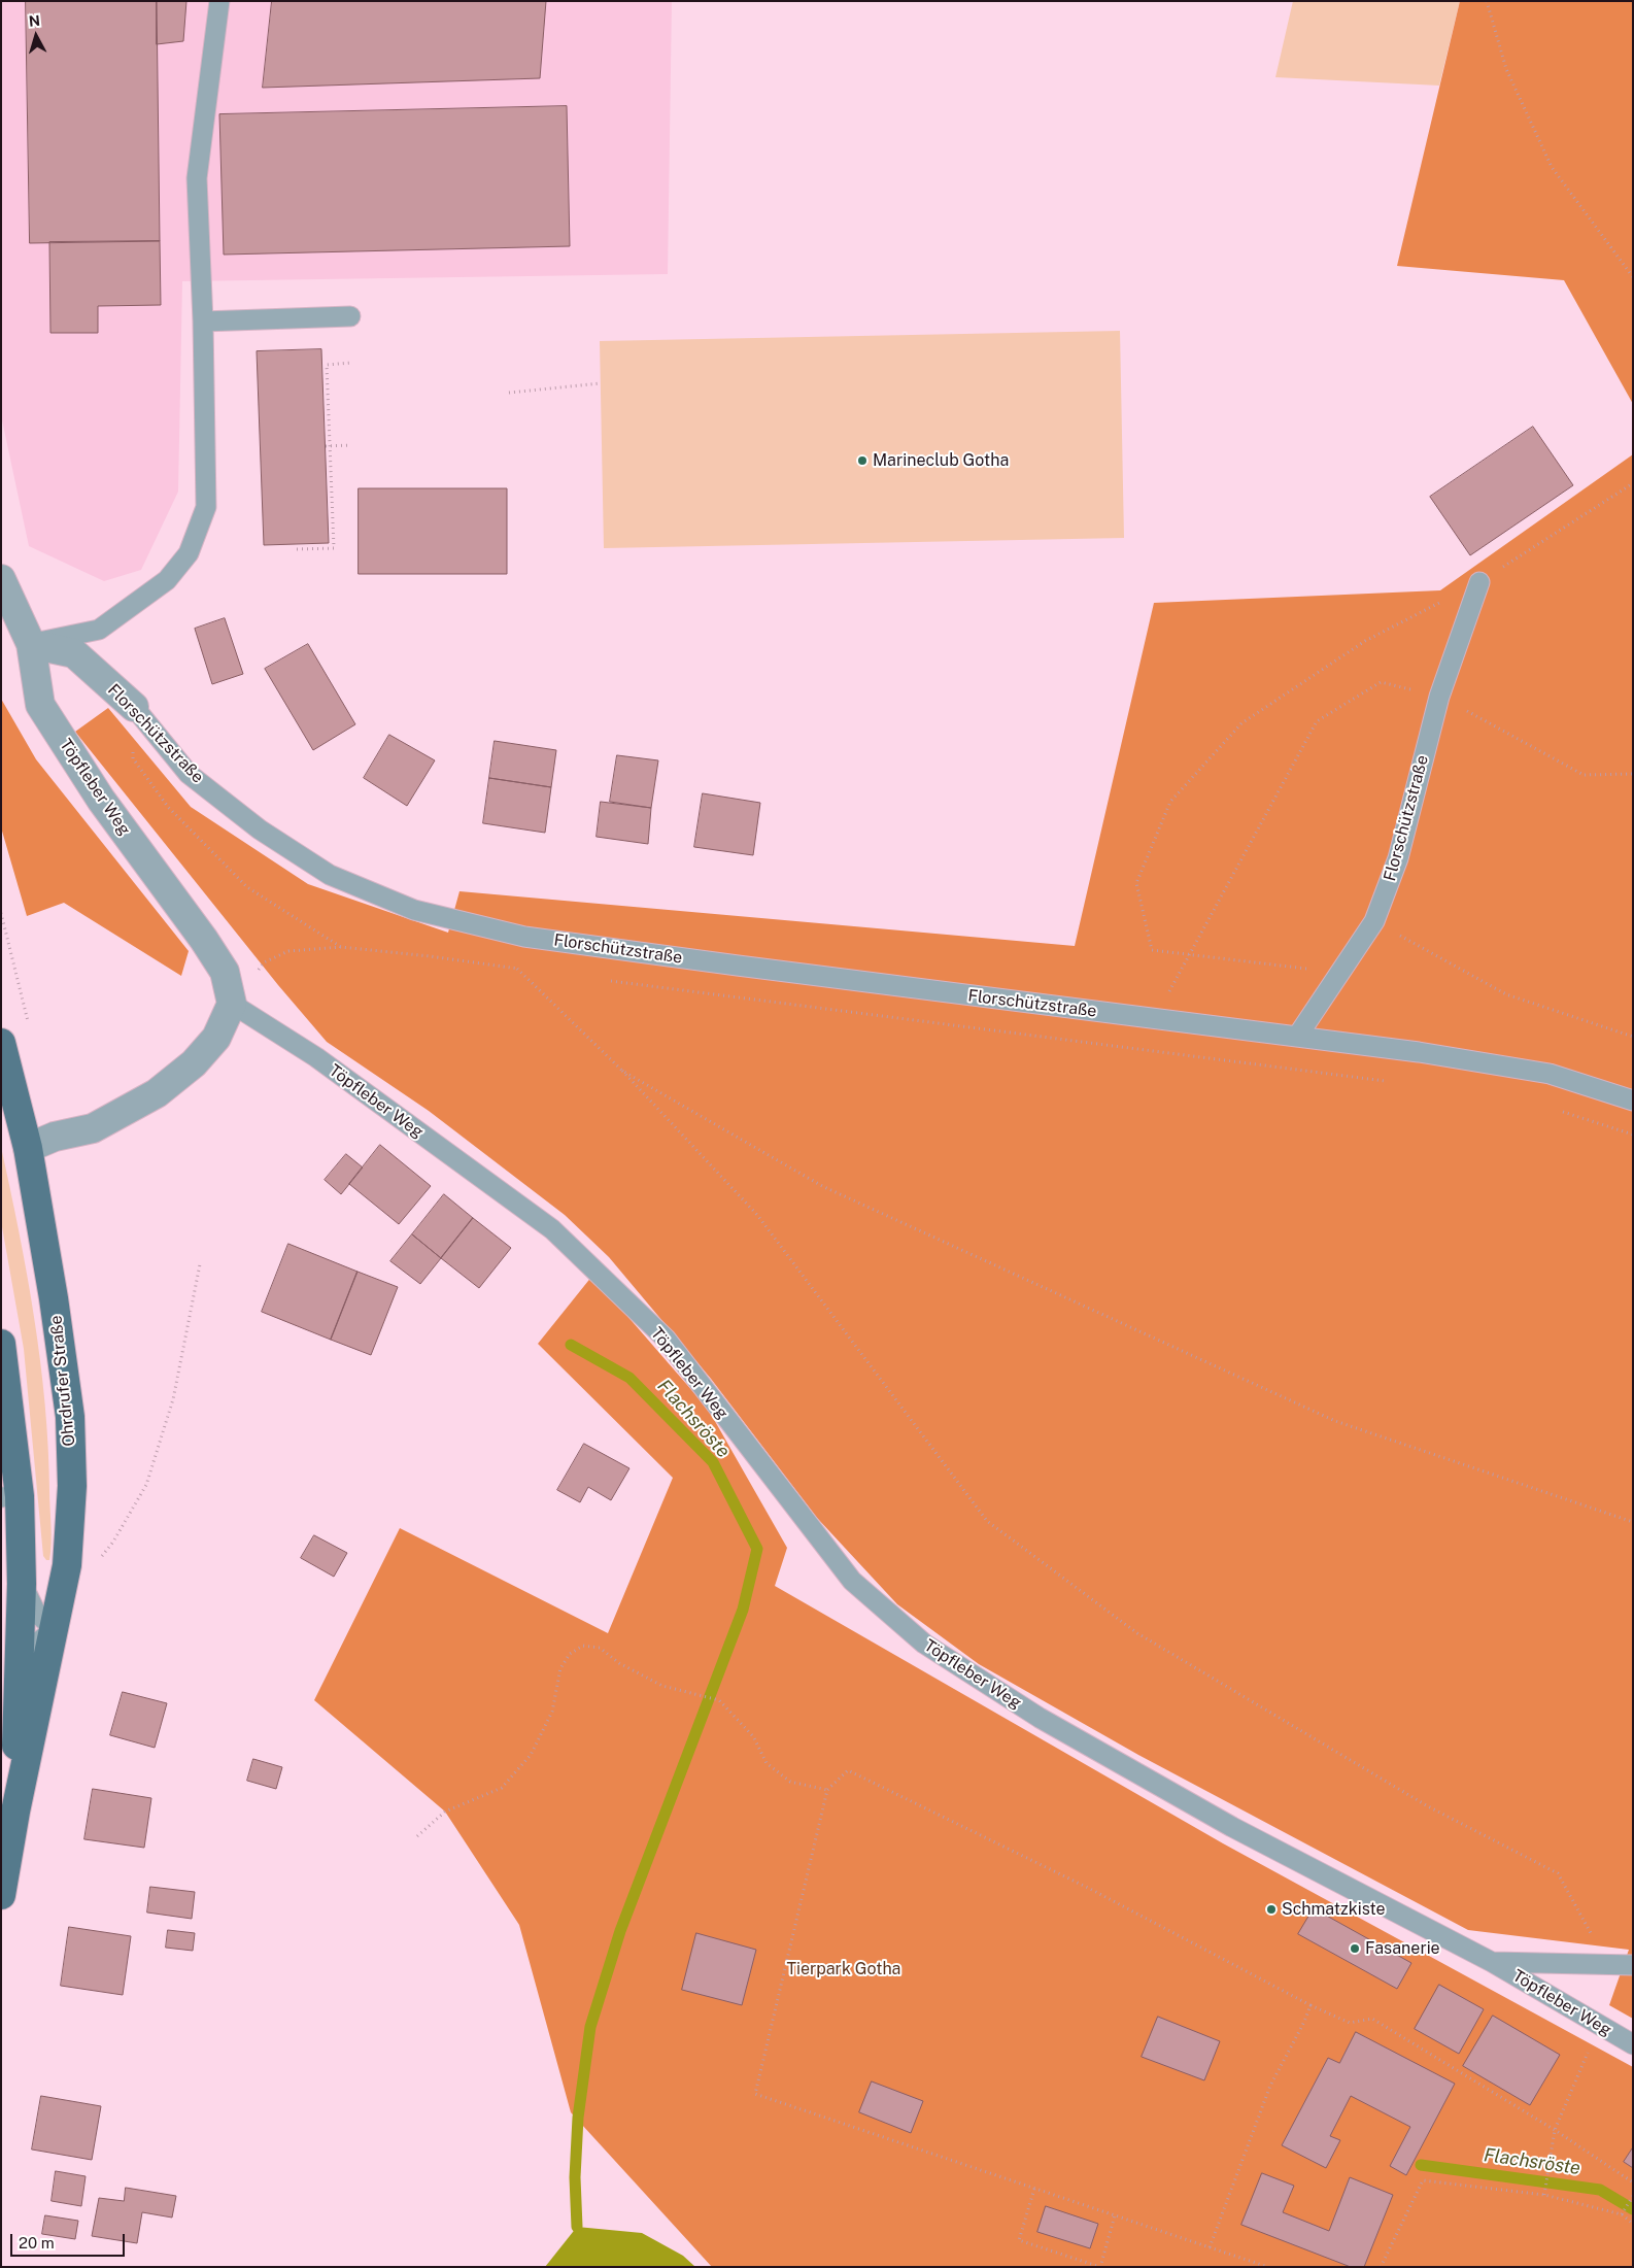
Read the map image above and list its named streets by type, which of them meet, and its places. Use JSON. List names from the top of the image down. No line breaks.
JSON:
{"streets":{"main road":["Ohrdrufer Straße"],"street":["Florschützstraße","Töpfleber Weg"]},"crossings":[["Florschützstraße","Töpfleber Weg"]],"water":["Flachsröste"],"parks":["Tierpark Gotha"],"places":["Marineclub Gotha","Schmatzkiste","Fasanerie"],"scale_bar":"20 m","north":"top"}
